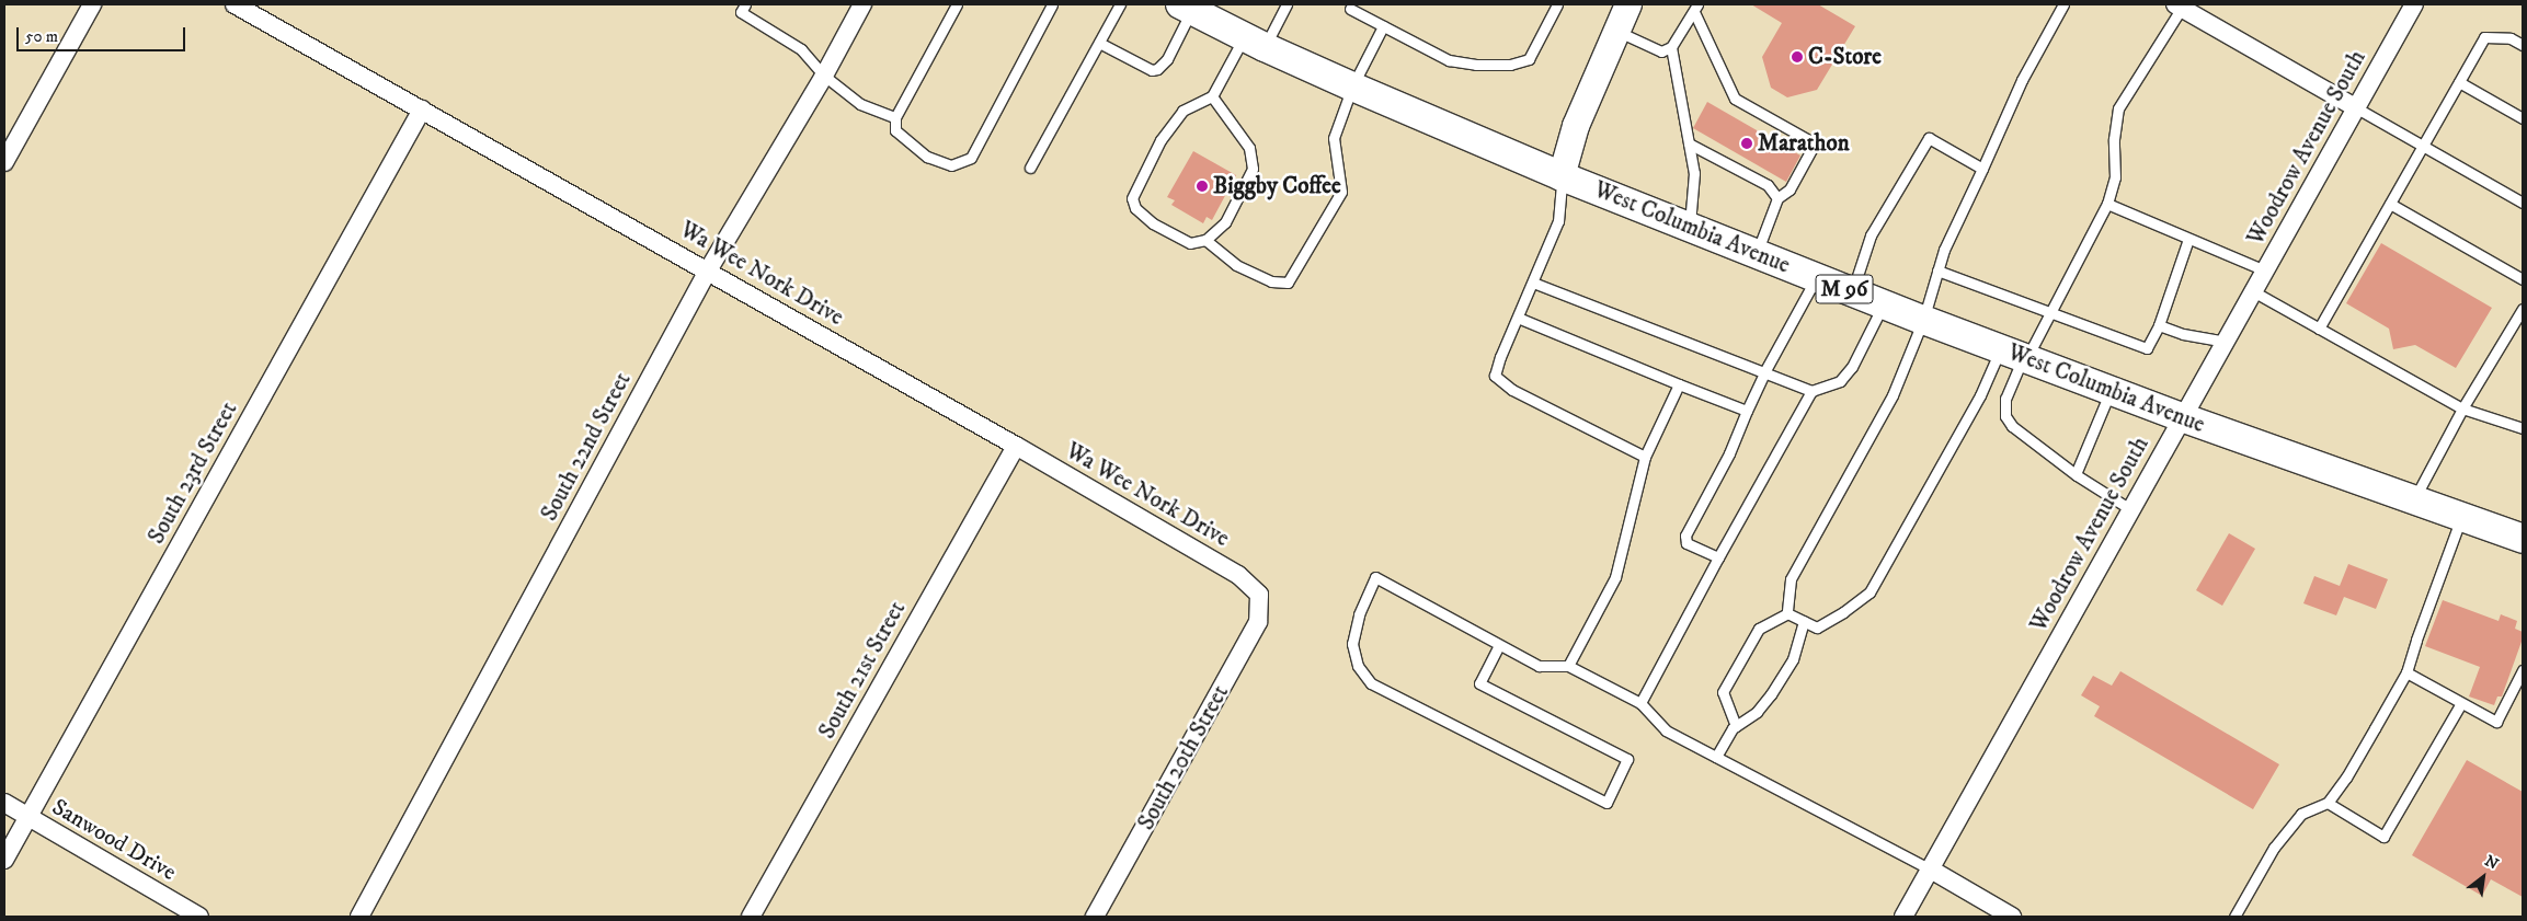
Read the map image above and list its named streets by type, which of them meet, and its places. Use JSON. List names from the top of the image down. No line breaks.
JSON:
{"streets":{"main road":["West Columbia Avenue","M 96"],"street":["Woodrow Avenue South","Wa Wee Nork Drive","South 22nd Street","South 23rd Street","South 21st Street","South 20th Street","Sanwood Drive"]},"crossings":[["Woodrow Avenue South","West Columbia Avenue"],["Wa Wee Nork Drive","South 22nd Street"],["Wa Wee Nork Drive","South 23rd Street"],["Wa Wee Nork Drive","South 21st Street"],["Wa Wee Nork Drive","South 20th Street"],["South 23rd Street","Sanwood Drive"]],"places":["C-Store","Marathon","Biggby Coffee"],"scale_bar":"50 m","north":"top right"}
